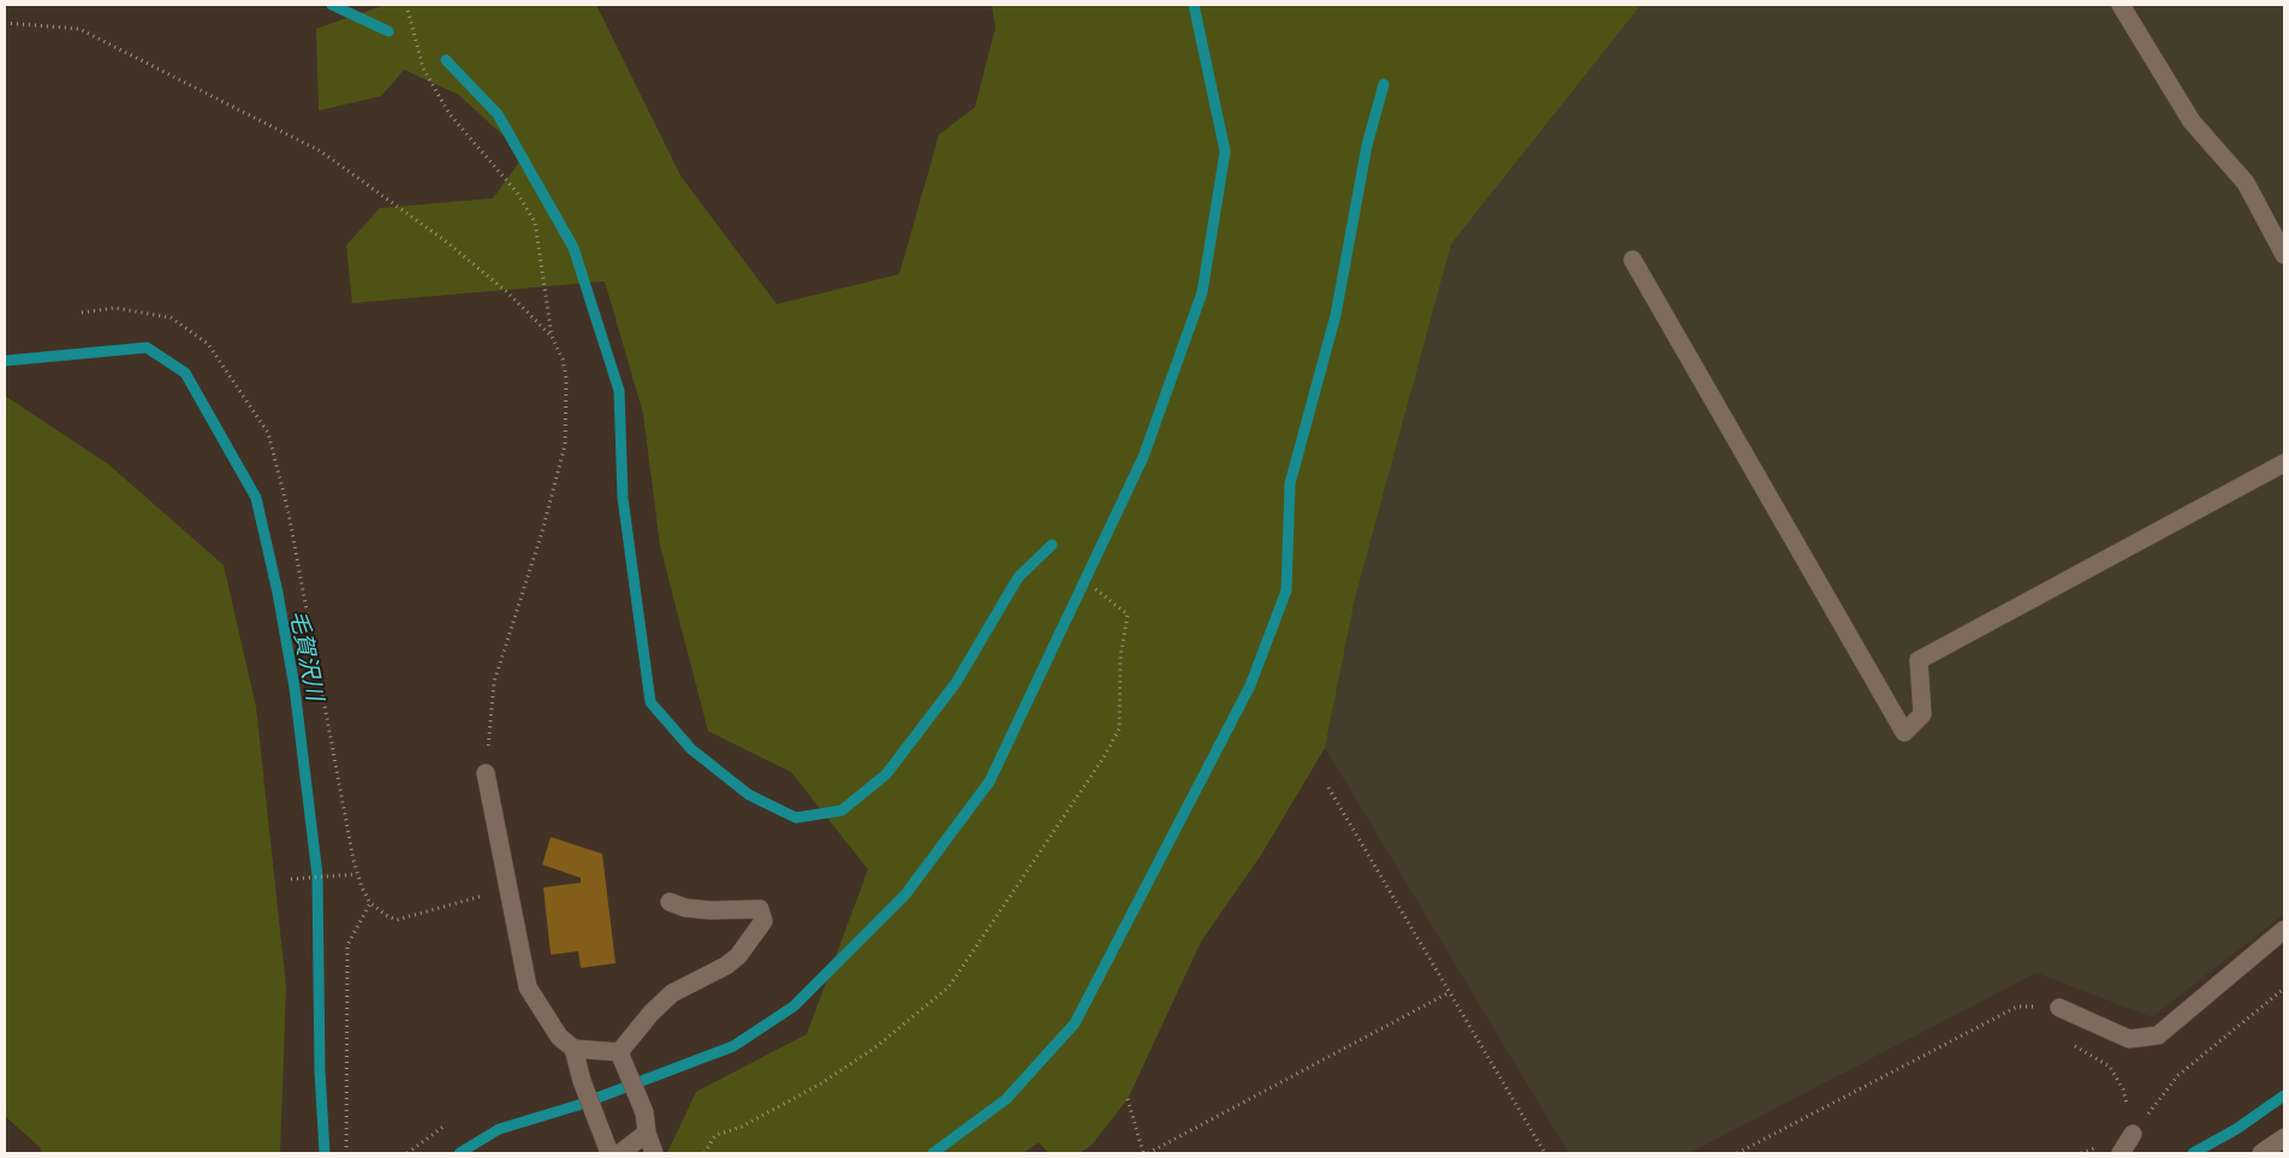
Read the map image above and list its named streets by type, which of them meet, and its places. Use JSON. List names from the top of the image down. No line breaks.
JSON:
{"water":["毛賀沢川"]}
